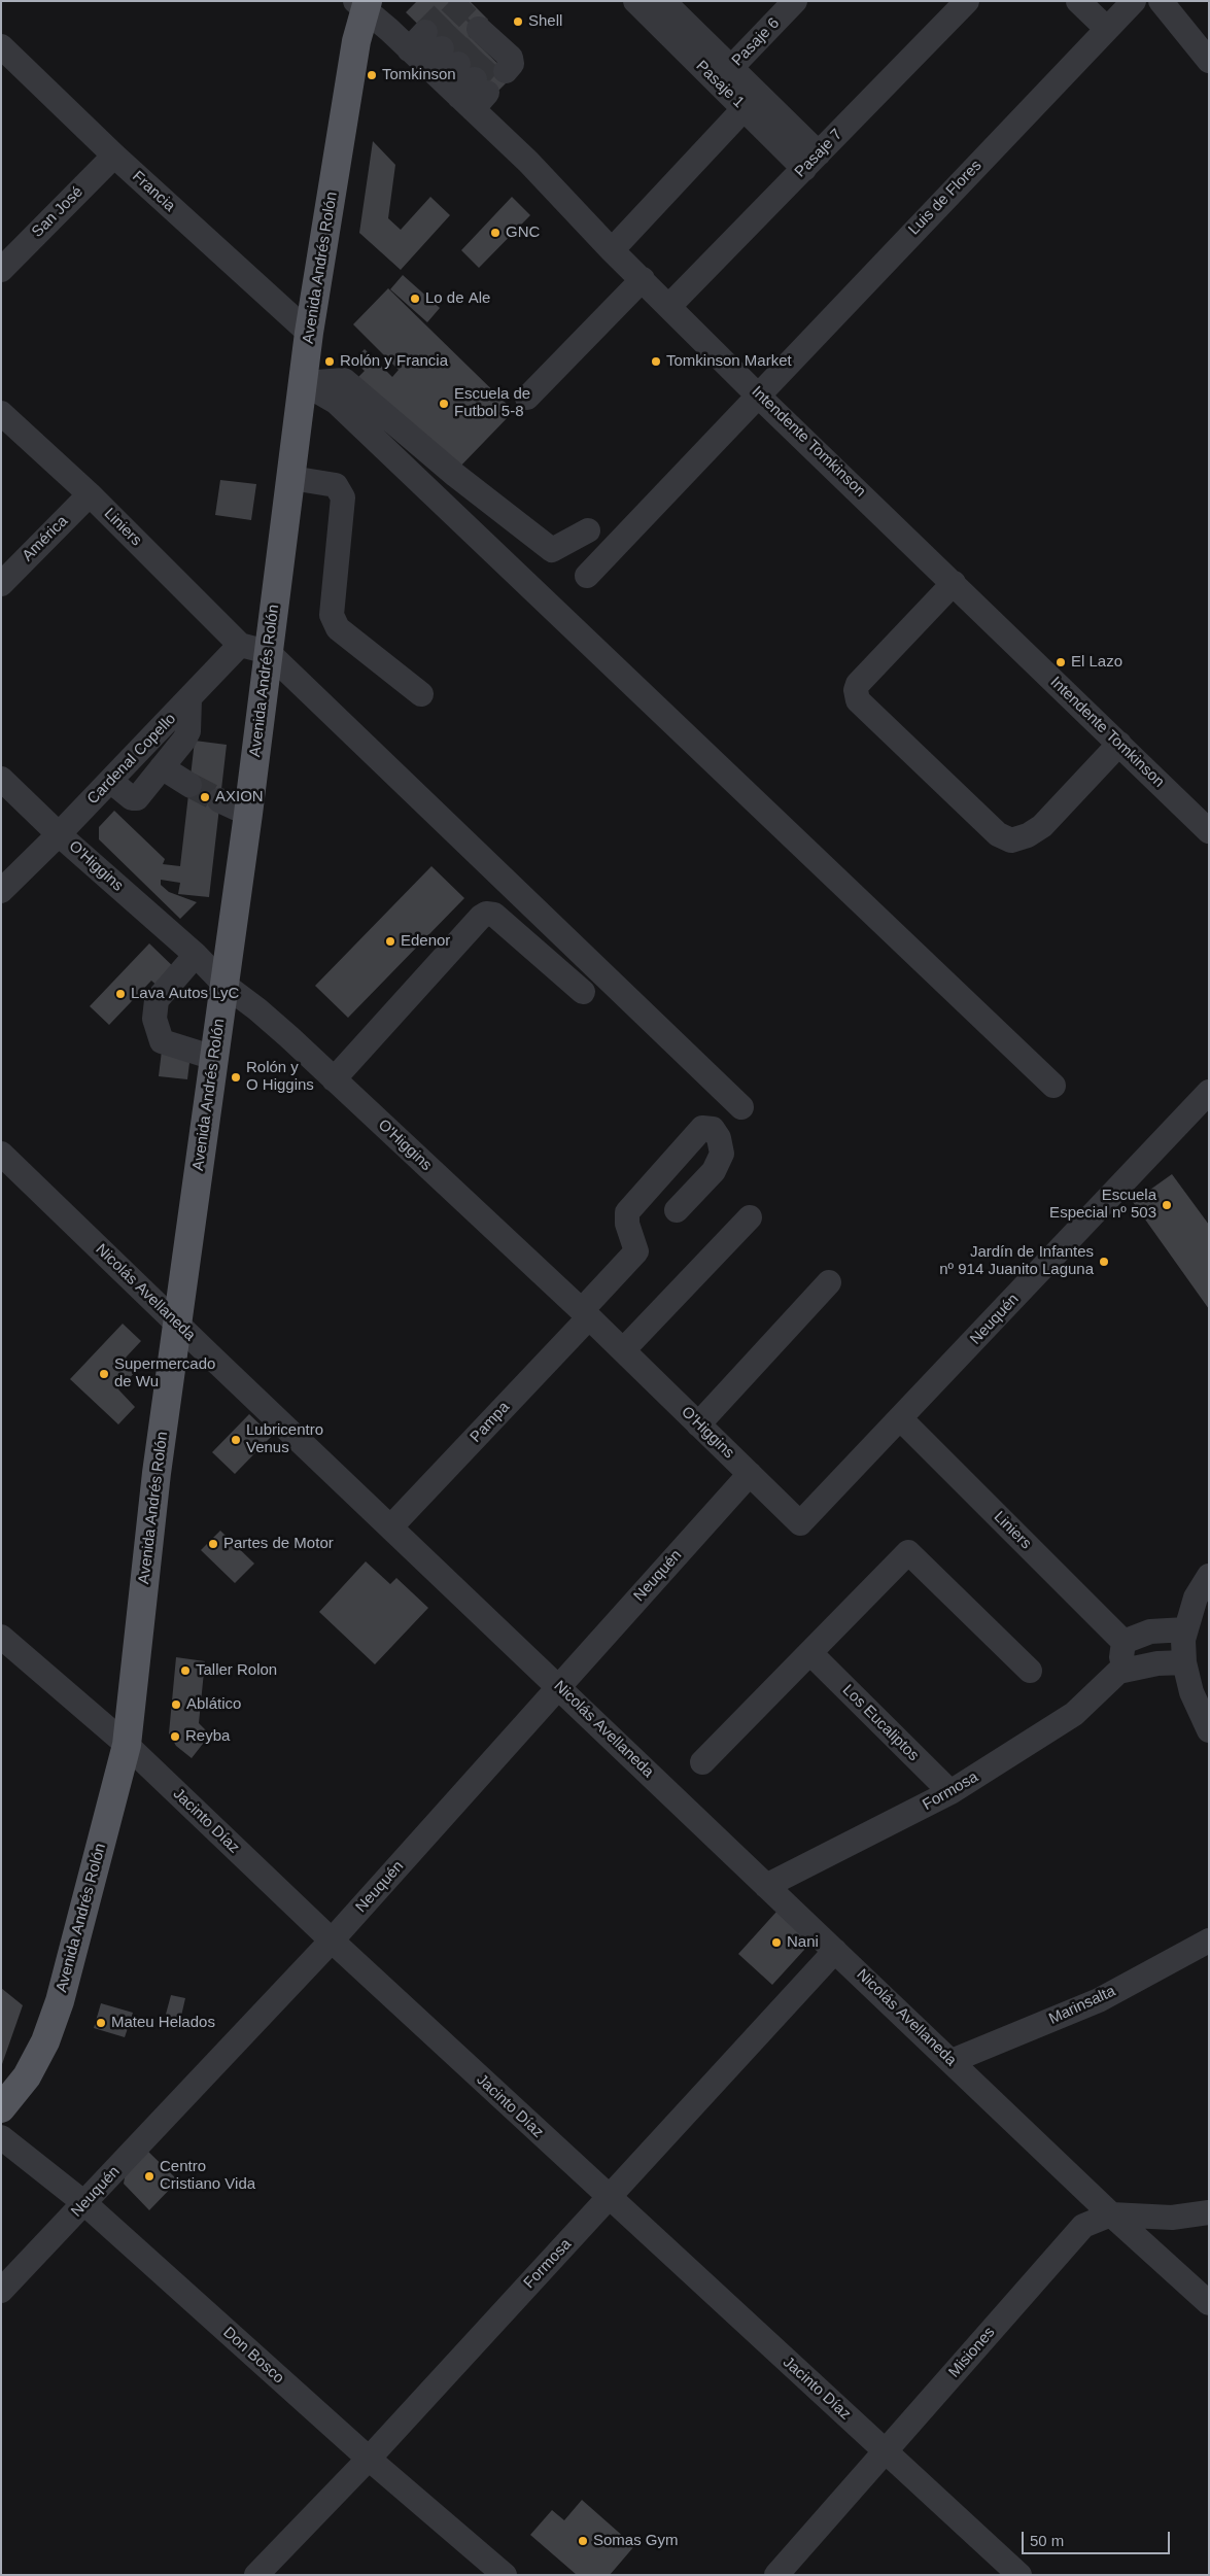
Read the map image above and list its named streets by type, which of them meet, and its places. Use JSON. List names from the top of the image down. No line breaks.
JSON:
{"streets":{"main road":["Avenida Andrés Rolón"],"street":["Pasaje 6","Pasaje 1","Pasaje 7","Francia","Luis de Flores","San José","Intendente Tomkinson","Liniers","América","Cardenal Copello","O'Higgins","Nicolás Avellaneda","Neuquén","Pampa","Los Eucaliptos","Formosa","Jacinto Díaz","Marinsalta","Misiones","Don Bosco"]},"crossings":[["Pasaje 6","Pasaje 1"],["Pasaje 1","Pasaje 7"],["Pasaje 7","Intendente Tomkinson"],["Francia","San José"],["Francia","Avenida Andrés Rolón"],["Luis de Flores","Intendente Tomkinson"],["Avenida Andrés Rolón","Intendente Tomkinson"],["Avenida Andrés Rolón","O'Higgins"],["Avenida Andrés Rolón","Nicolás Avellaneda"],["Avenida Andrés Rolón","Jacinto Díaz"],["Liniers","América"],["Liniers","Cardenal Copello"],["Liniers","Neuquén"],["Cardenal Copello","O'Higgins"],["O'Higgins","Neuquén"],["O'Higgins","Pampa"],["Nicolás Avellaneda","Neuquén"],["Nicolás Avellaneda","Pampa"],["Nicolás Avellaneda","Formosa"],["Nicolás Avellaneda","Marinsalta"],["Nicolás Avellaneda","Misiones"],["Neuquén","Jacinto Díaz"],["Neuquén","Don Bosco"],["Los Eucaliptos","Formosa"],["Formosa","Jacinto Díaz"],["Formosa","Don Bosco"],["Jacinto Díaz","Misiones"]],"places":["Shell","Tomkinson","GNC","Lo de Ale","Rolón y Francia","Tomkinson Market","Escuela de Futbol 5-8","El Lazo","AXION","Edenor","Lava Autos LyC","Rolón y O Higgins","Escuela Especial nº 503","Jardín de Infantes nº 914 Juanito Laguna","Supermercado de Wu","Lubricentro Venus","Partes de Motor","Taller Rolon","Ablático","Reyba","Nani","Mateu Helados","Centro Cristiano Vida","Somas Gym"],"scale_bar":"50 m"}
